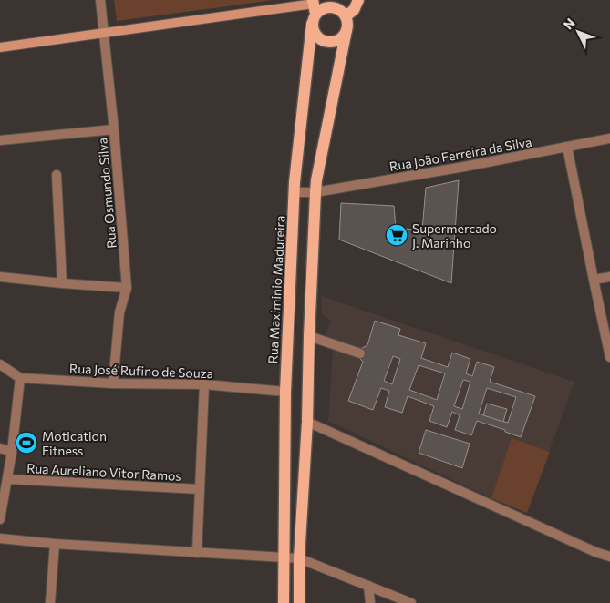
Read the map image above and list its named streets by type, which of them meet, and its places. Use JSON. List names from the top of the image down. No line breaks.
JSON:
{"streets":{"main road":["Rua Maximinio Madureira"],"street":["Rua João Ferreira da Silva","Rua Osmundo Silva","Rua José Rufino de Souza","Rua Aureliano Vitor Ramos"]},"crossings":[["Rua João Ferreira da Silva","Rua Maximinio Madureira"],["Rua Osmundo Silva","Rua José Rufino de Souza"],["Rua Maximinio Madureira","Rua José Rufino de Souza"]],"places":{"supermarket":["Supermercado J. Marinho"],"sports":["Motication Fitness"]},"north":"top left"}
